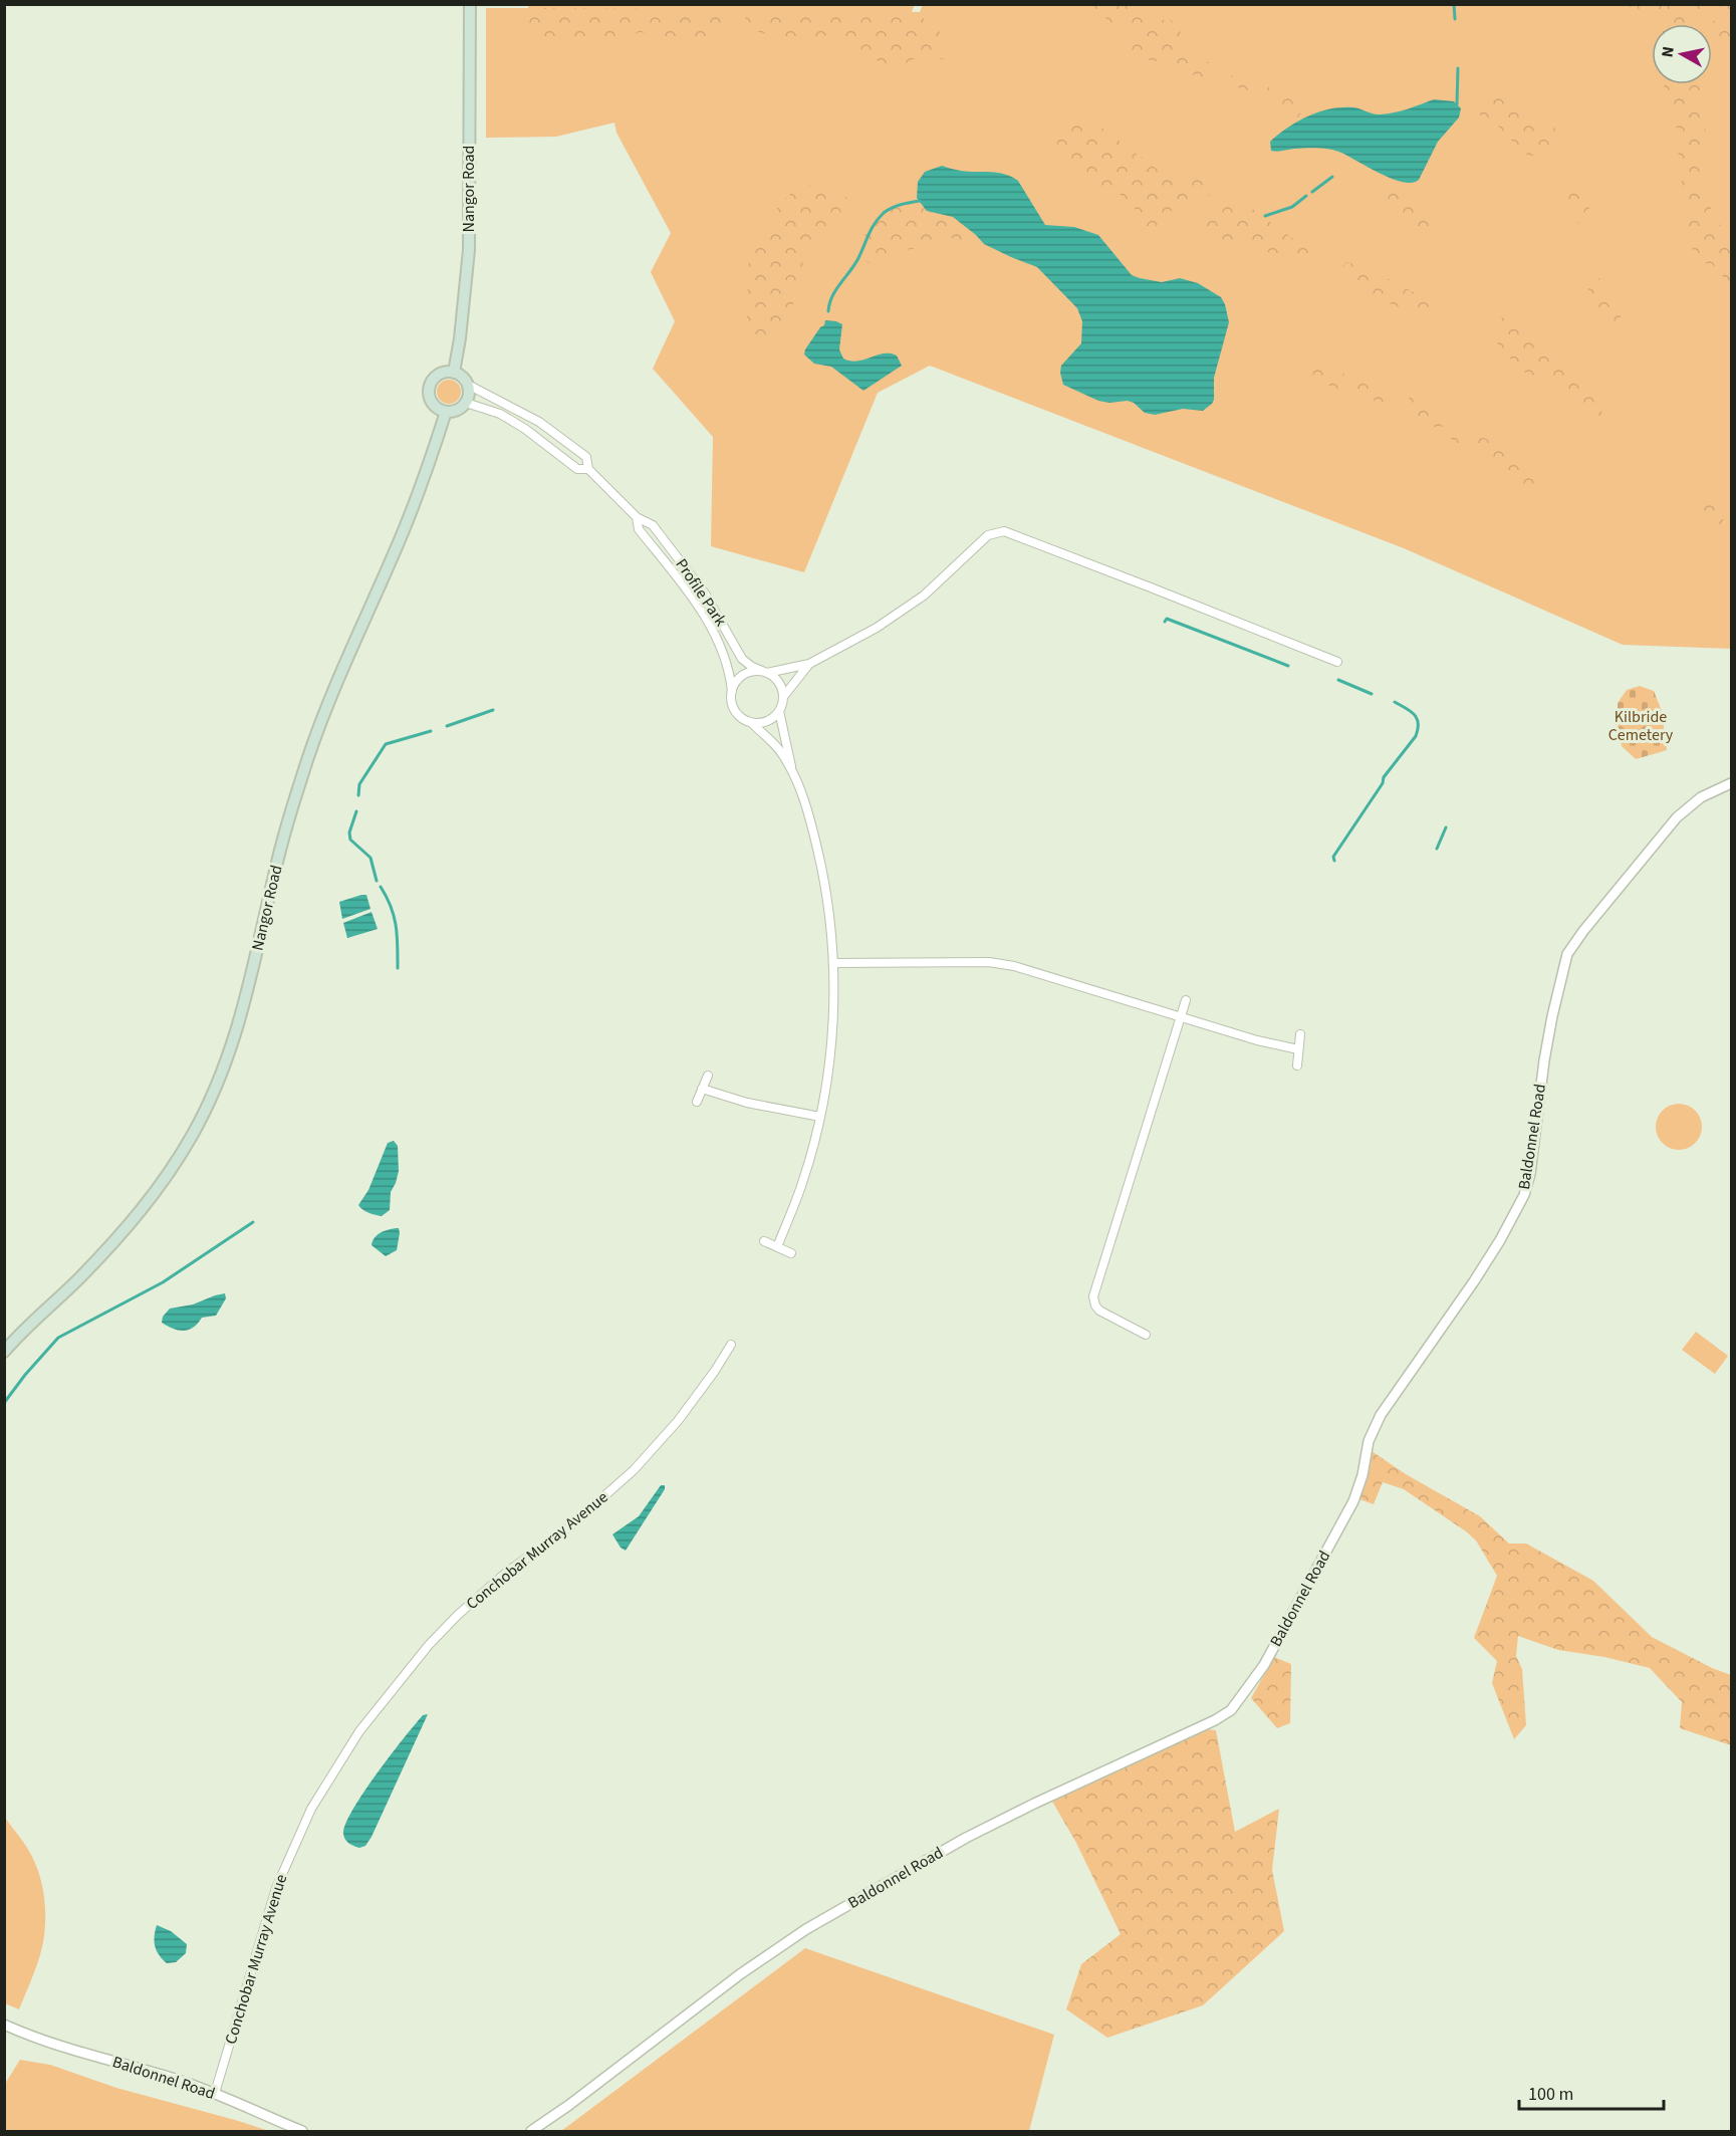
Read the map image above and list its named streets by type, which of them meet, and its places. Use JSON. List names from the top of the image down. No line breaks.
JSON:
{"streets":{"main road":["Nangor Road"],"street":["Profile Park","Baldonnel Road","Conchobar Murray Avenue"]},"crossings":[["Nangor Road","Profile Park"],["Baldonnel Road","Conchobar Murray Avenue"]],"parks":["Kilbride Cemetery"],"scale_bar":"100 m","north":"left"}
